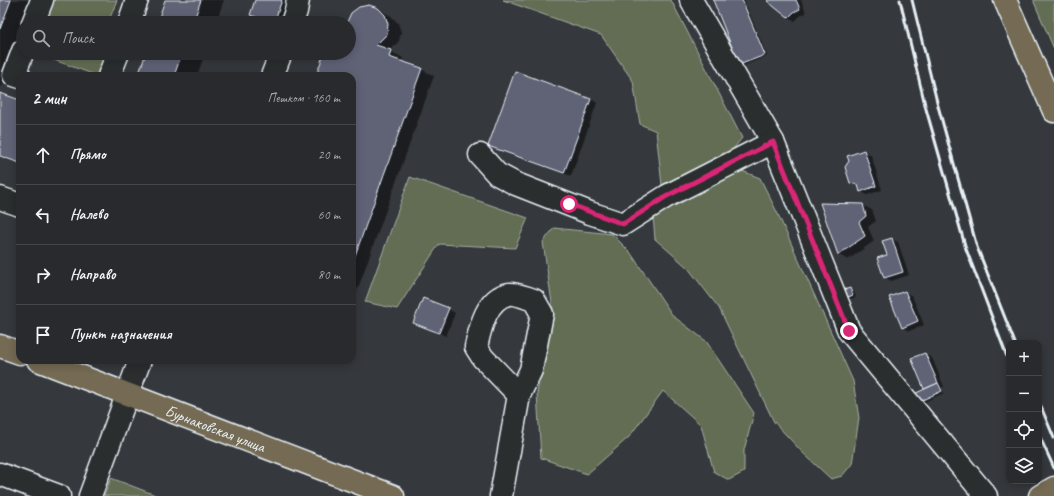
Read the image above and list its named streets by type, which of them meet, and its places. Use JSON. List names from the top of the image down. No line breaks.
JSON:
{"streets":{"main road":["Бурнаковская улица"]},"page":{"search":"Поиск","heading":["2 мин","Пешком · 160 m"],"list":[["Прямо","20 m"],["Налево","60 m"],["Направо","80 m"],"Пункт назначения"],"map_buttons":["+","−"]}}
